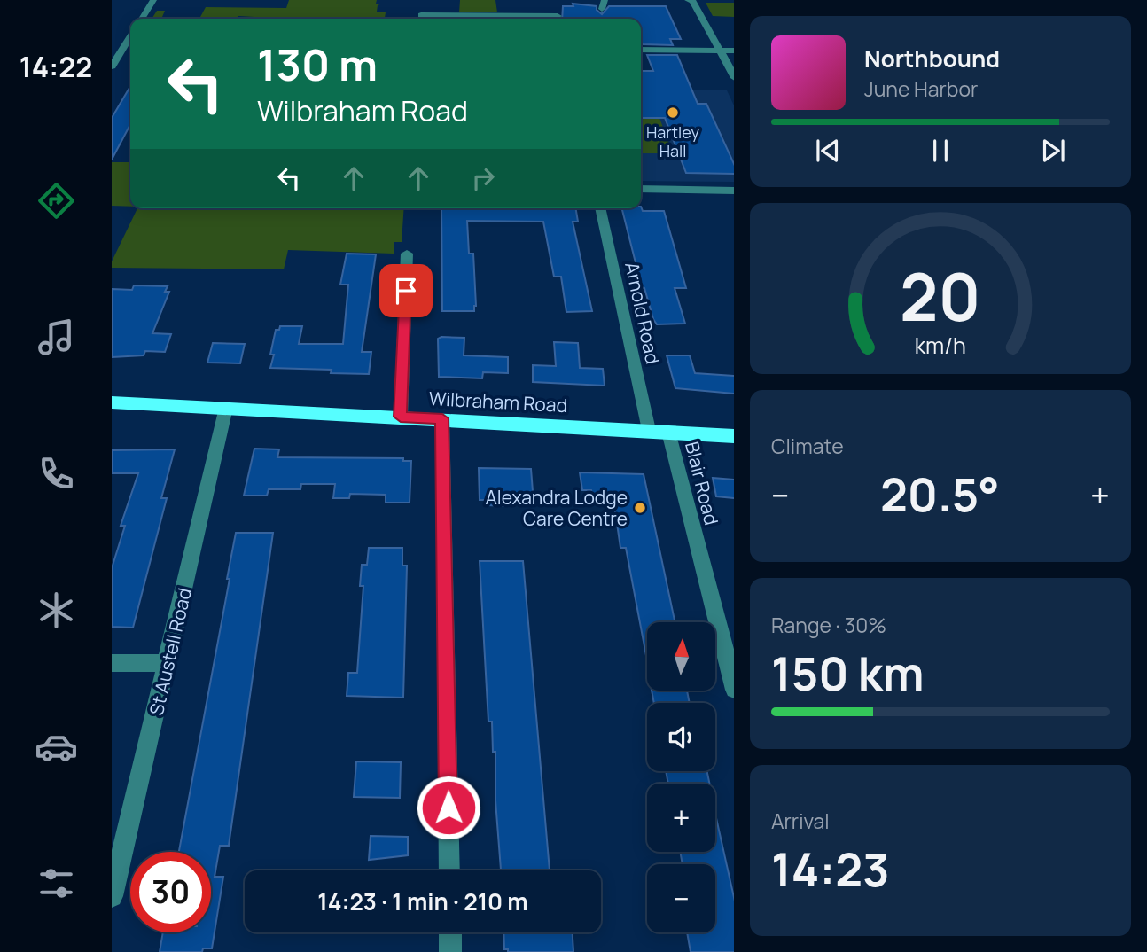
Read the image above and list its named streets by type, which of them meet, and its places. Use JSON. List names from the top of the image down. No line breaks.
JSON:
{"streets":{"highway":["Wilbraham Road"],"street":["Arnold Road","Blair Road","St Austell Road"]},"crossings":[["Arnold Road","Wilbraham Road"],["Wilbraham Road","Blair Road"],["Wilbraham Road","St Austell Road"]],"places":["Hartley Hall","Alexandra Lodge Care Centre"],"north":"top","page":{"tabs":"14:22","turn":["130 m","Wilbraham Road"],"song":["Northbound","June Harbor"],"tile":["Climate",["Range · 30%","150 km"],["Arrival","14:23"]],"heat":["−","20.5°","+"],"map_buttons":["+","−"],"limit":"30","trip":"14:23 · 1 min · 210 m","gauge":["20","km/h"]}}
